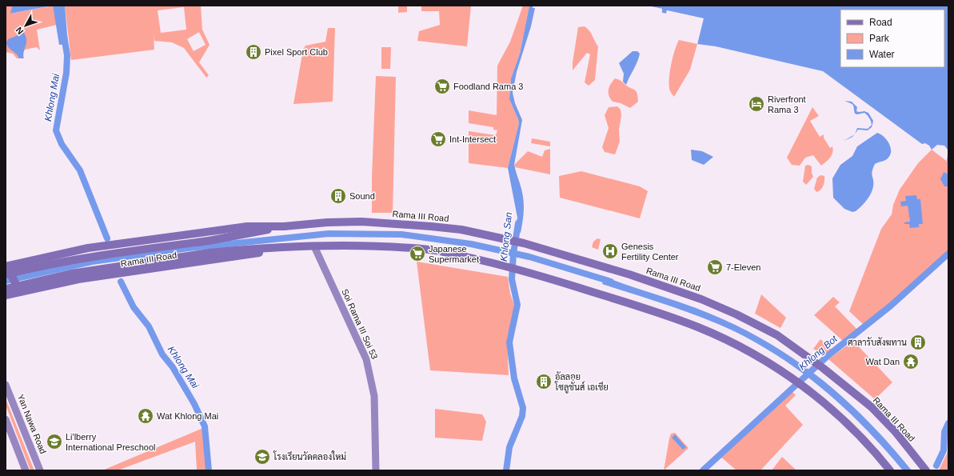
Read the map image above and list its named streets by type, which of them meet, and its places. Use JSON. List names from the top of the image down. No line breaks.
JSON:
{"streets":{"main road":["Rama III Road"],"street":["Soi Rama III Soi 53","Yan Nawa Road"]},"crossings":[["Rama III Road","Soi Rama III Soi 53"]],"water":["Khlong Mai","Khlong San","Khlong Bot"],"places":{"building":["Pixel Sport Club","Sound","ศาลารับสังฆทาน","อัลลอย โซลูชั่นส์ เอเชีย"],"supermarket":["Foodland Rama 3","Int-Intersect","Japanese Supermarket","7-Eleven"],"hotel":["Riverfront Rama 3"],"hospital":["Genesis Fertility Center"],"temple":["Wat Dan","Wat Khlong Mai"],"school or university":["Li'lberry International Preschool","โรงเรียนวัดคลองใหม่"]},"legend":["Road","Park","Water"],"north":"bottom left"}
